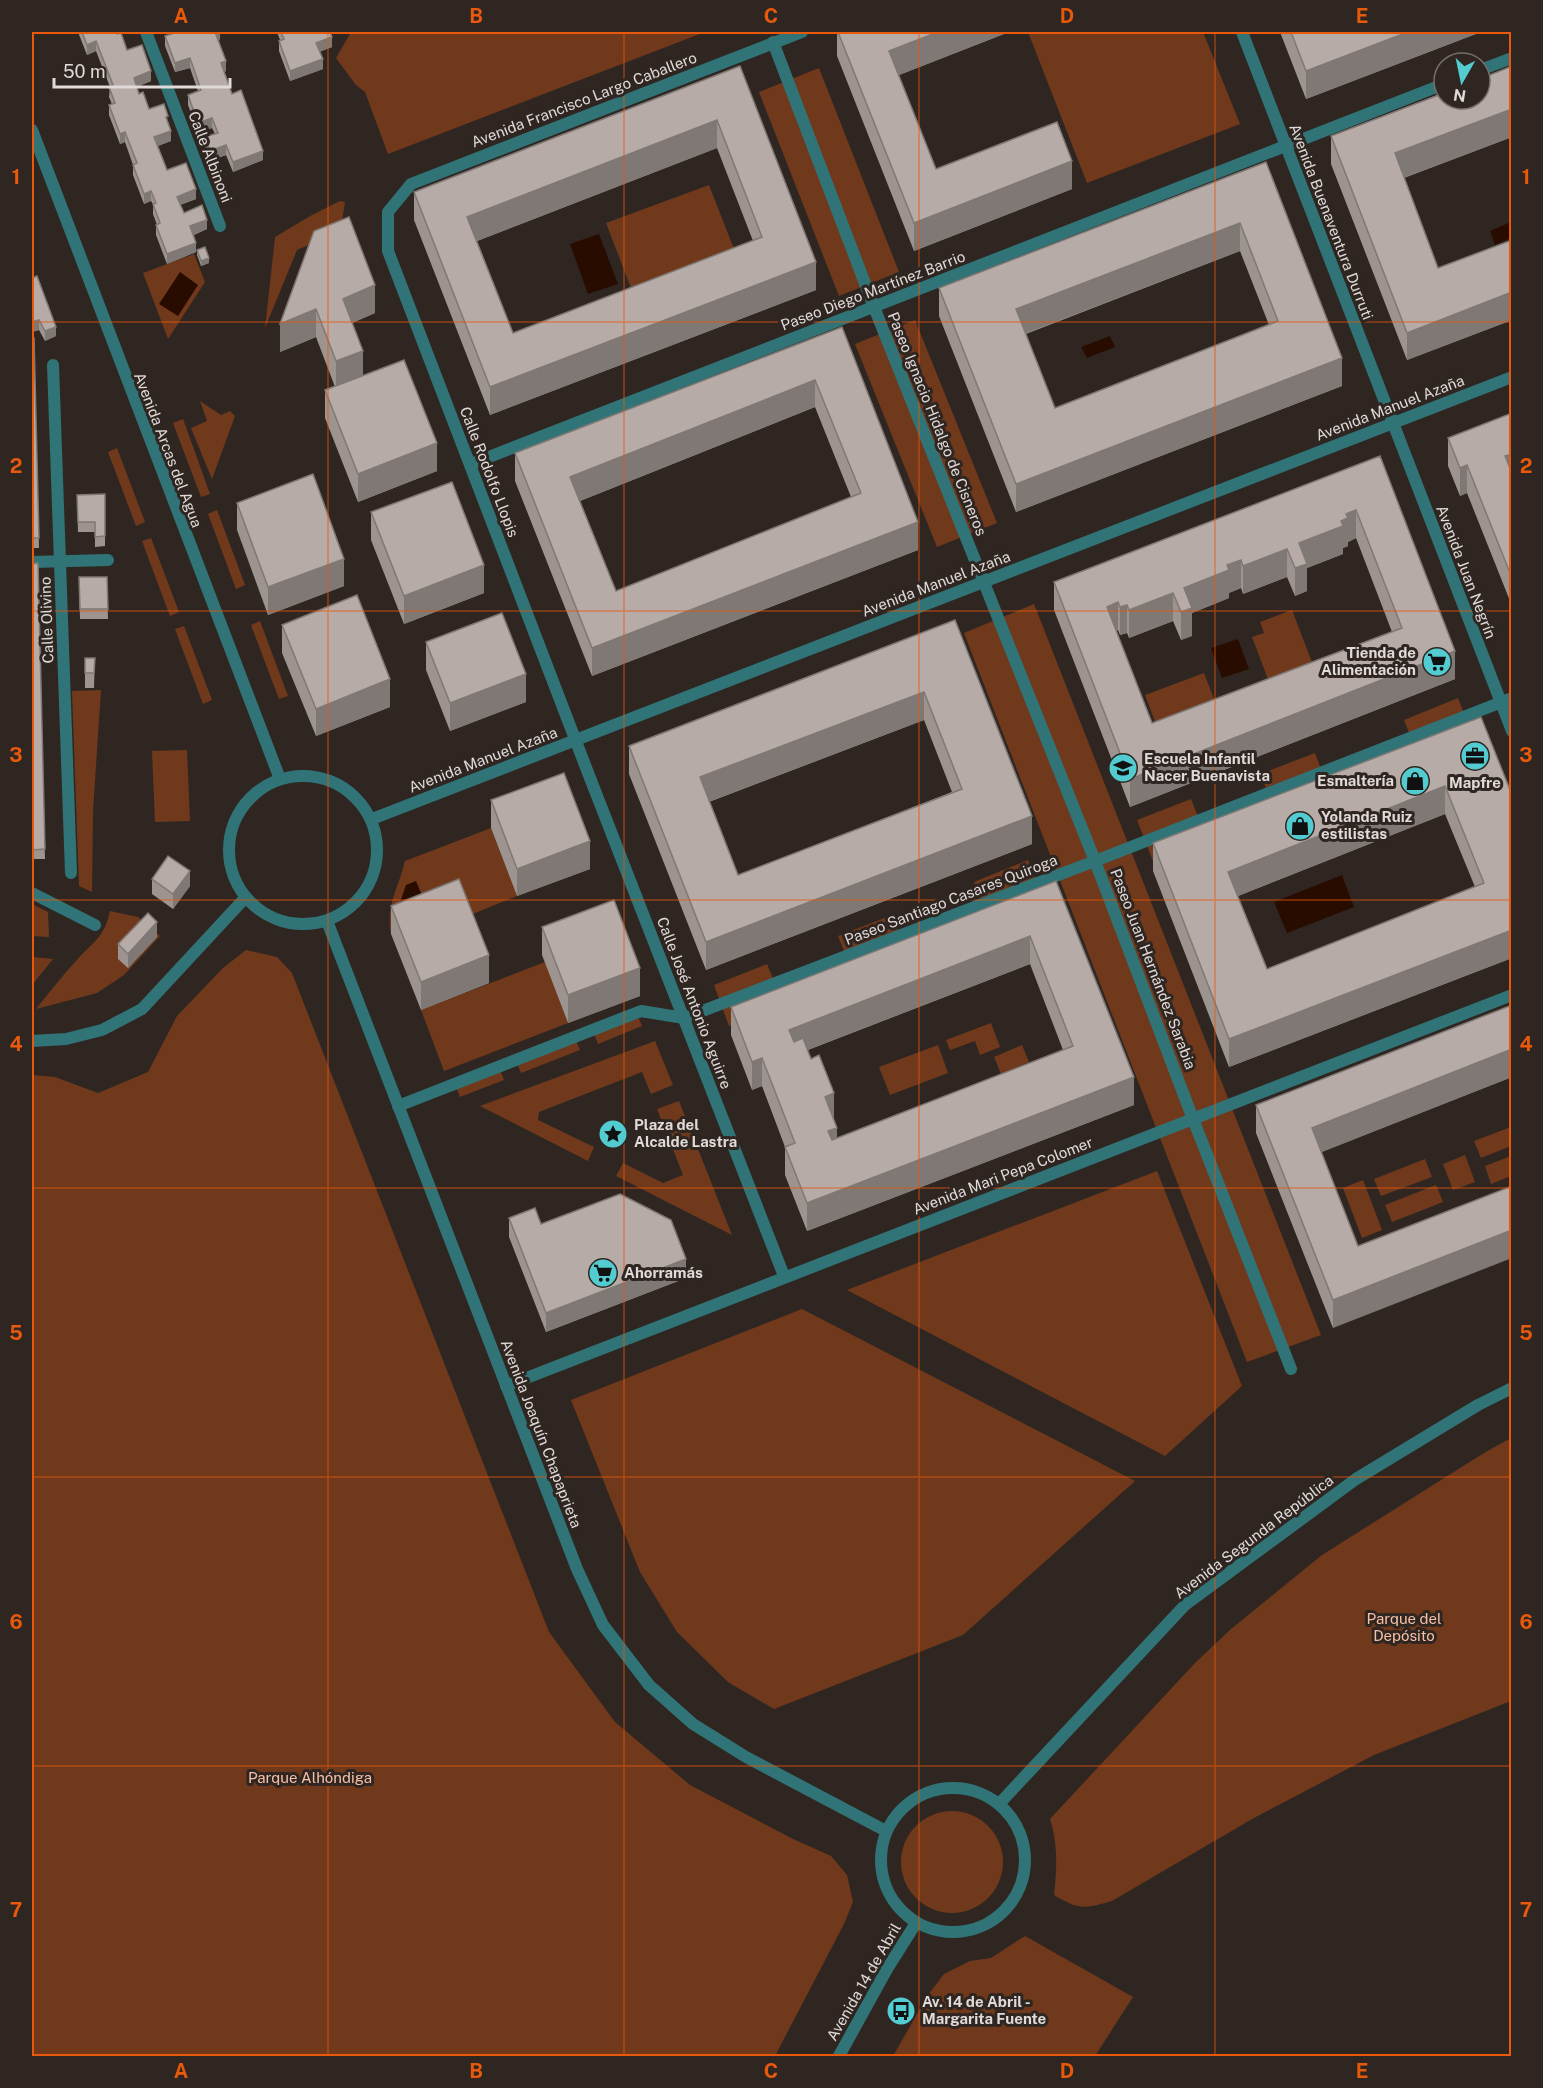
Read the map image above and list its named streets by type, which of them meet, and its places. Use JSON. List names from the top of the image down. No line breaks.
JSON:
{"streets":{"street":["Avenida Francisco Largo Caballero","Calle Albinoni","Avenida Buenaventura Durruti","Paseo Diego Martínez Barrio","Avenida Manuel Azaña","Paseo Ignacio Hidalgo de Cisneros","Avenida Arcas del Agua","Calle Rodolfo Llopis","Avenida Juan Negrín","Calle Olivino","Paseo Santiago Casares Quiroga","Paseo Juan Hernández Sarabia","Calle José Antonio Aguirre","Avenida Mari Pepa Colomer","Avenida Joaquín Chapaprieta","Avenida Segunda República","Avenida 14 de Abril"]},"crossings":[["Avenida Francisco Largo Caballero","Paseo Ignacio Hidalgo de Cisneros"],["Avenida Francisco Largo Caballero","Calle Rodolfo Llopis"],["Avenida Buenaventura Durruti","Paseo Diego Martínez Barrio"],["Avenida Buenaventura Durruti","Avenida Manuel Azaña"],["Avenida Buenaventura Durruti","Avenida Juan Negrín"],["Paseo Diego Martínez Barrio","Paseo Ignacio Hidalgo de Cisneros"],["Paseo Diego Martínez Barrio","Calle Rodolfo Llopis"],["Avenida Manuel Azaña","Paseo Ignacio Hidalgo de Cisneros"],["Avenida Manuel Azaña","Avenida Arcas del Agua"],["Avenida Manuel Azaña","Calle Rodolfo Llopis"],["Avenida Manuel Azaña","Avenida Juan Negrín"],["Avenida Manuel Azaña","Paseo Juan Hernández Sarabia"],["Avenida Manuel Azaña","Calle José Antonio Aguirre"],["Avenida Manuel Azaña","Avenida Joaquín Chapaprieta"],["Paseo Ignacio Hidalgo de Cisneros","Paseo Juan Hernández Sarabia"],["Avenida Arcas del Agua","Avenida Joaquín Chapaprieta"],["Calle Rodolfo Llopis","Calle José Antonio Aguirre"],["Avenida Juan Negrín","Paseo Santiago Casares Quiroga"],["Paseo Santiago Casares Quiroga","Paseo Juan Hernández Sarabia"],["Paseo Santiago Casares Quiroga","Calle José Antonio Aguirre"],["Paseo Juan Hernández Sarabia","Avenida Mari Pepa Colomer"],["Calle José Antonio Aguirre","Avenida Mari Pepa Colomer"],["Avenida Mari Pepa Colomer","Avenida Joaquín Chapaprieta"],["Avenida Joaquín Chapaprieta","Avenida Segunda República"],["Avenida Joaquín Chapaprieta","Avenida 14 de Abril"],["Avenida Segunda República","Avenida 14 de Abril"]],"parks":["Parque del Depósito","Parque Alhóndiga"],"places":{"supermarket":["Tienda de Alimentación","Ahorramás"],"office":["Mapfre"],"school or university":["Escuela Infantil Nacer Buenavista"],"shop":["Esmaltería","Yolanda Ruiz estilistas"],"place":["Plaza del Alcalde Lastra"],"bus stop":["Av. 14 de Abril - Margarita Fuente"]},"scale_bar":"50 m","north":"bottom","grid":{"columns":["A","B","C","D","E"],"rows":["1","2","3","4","5","6","7"]}}
